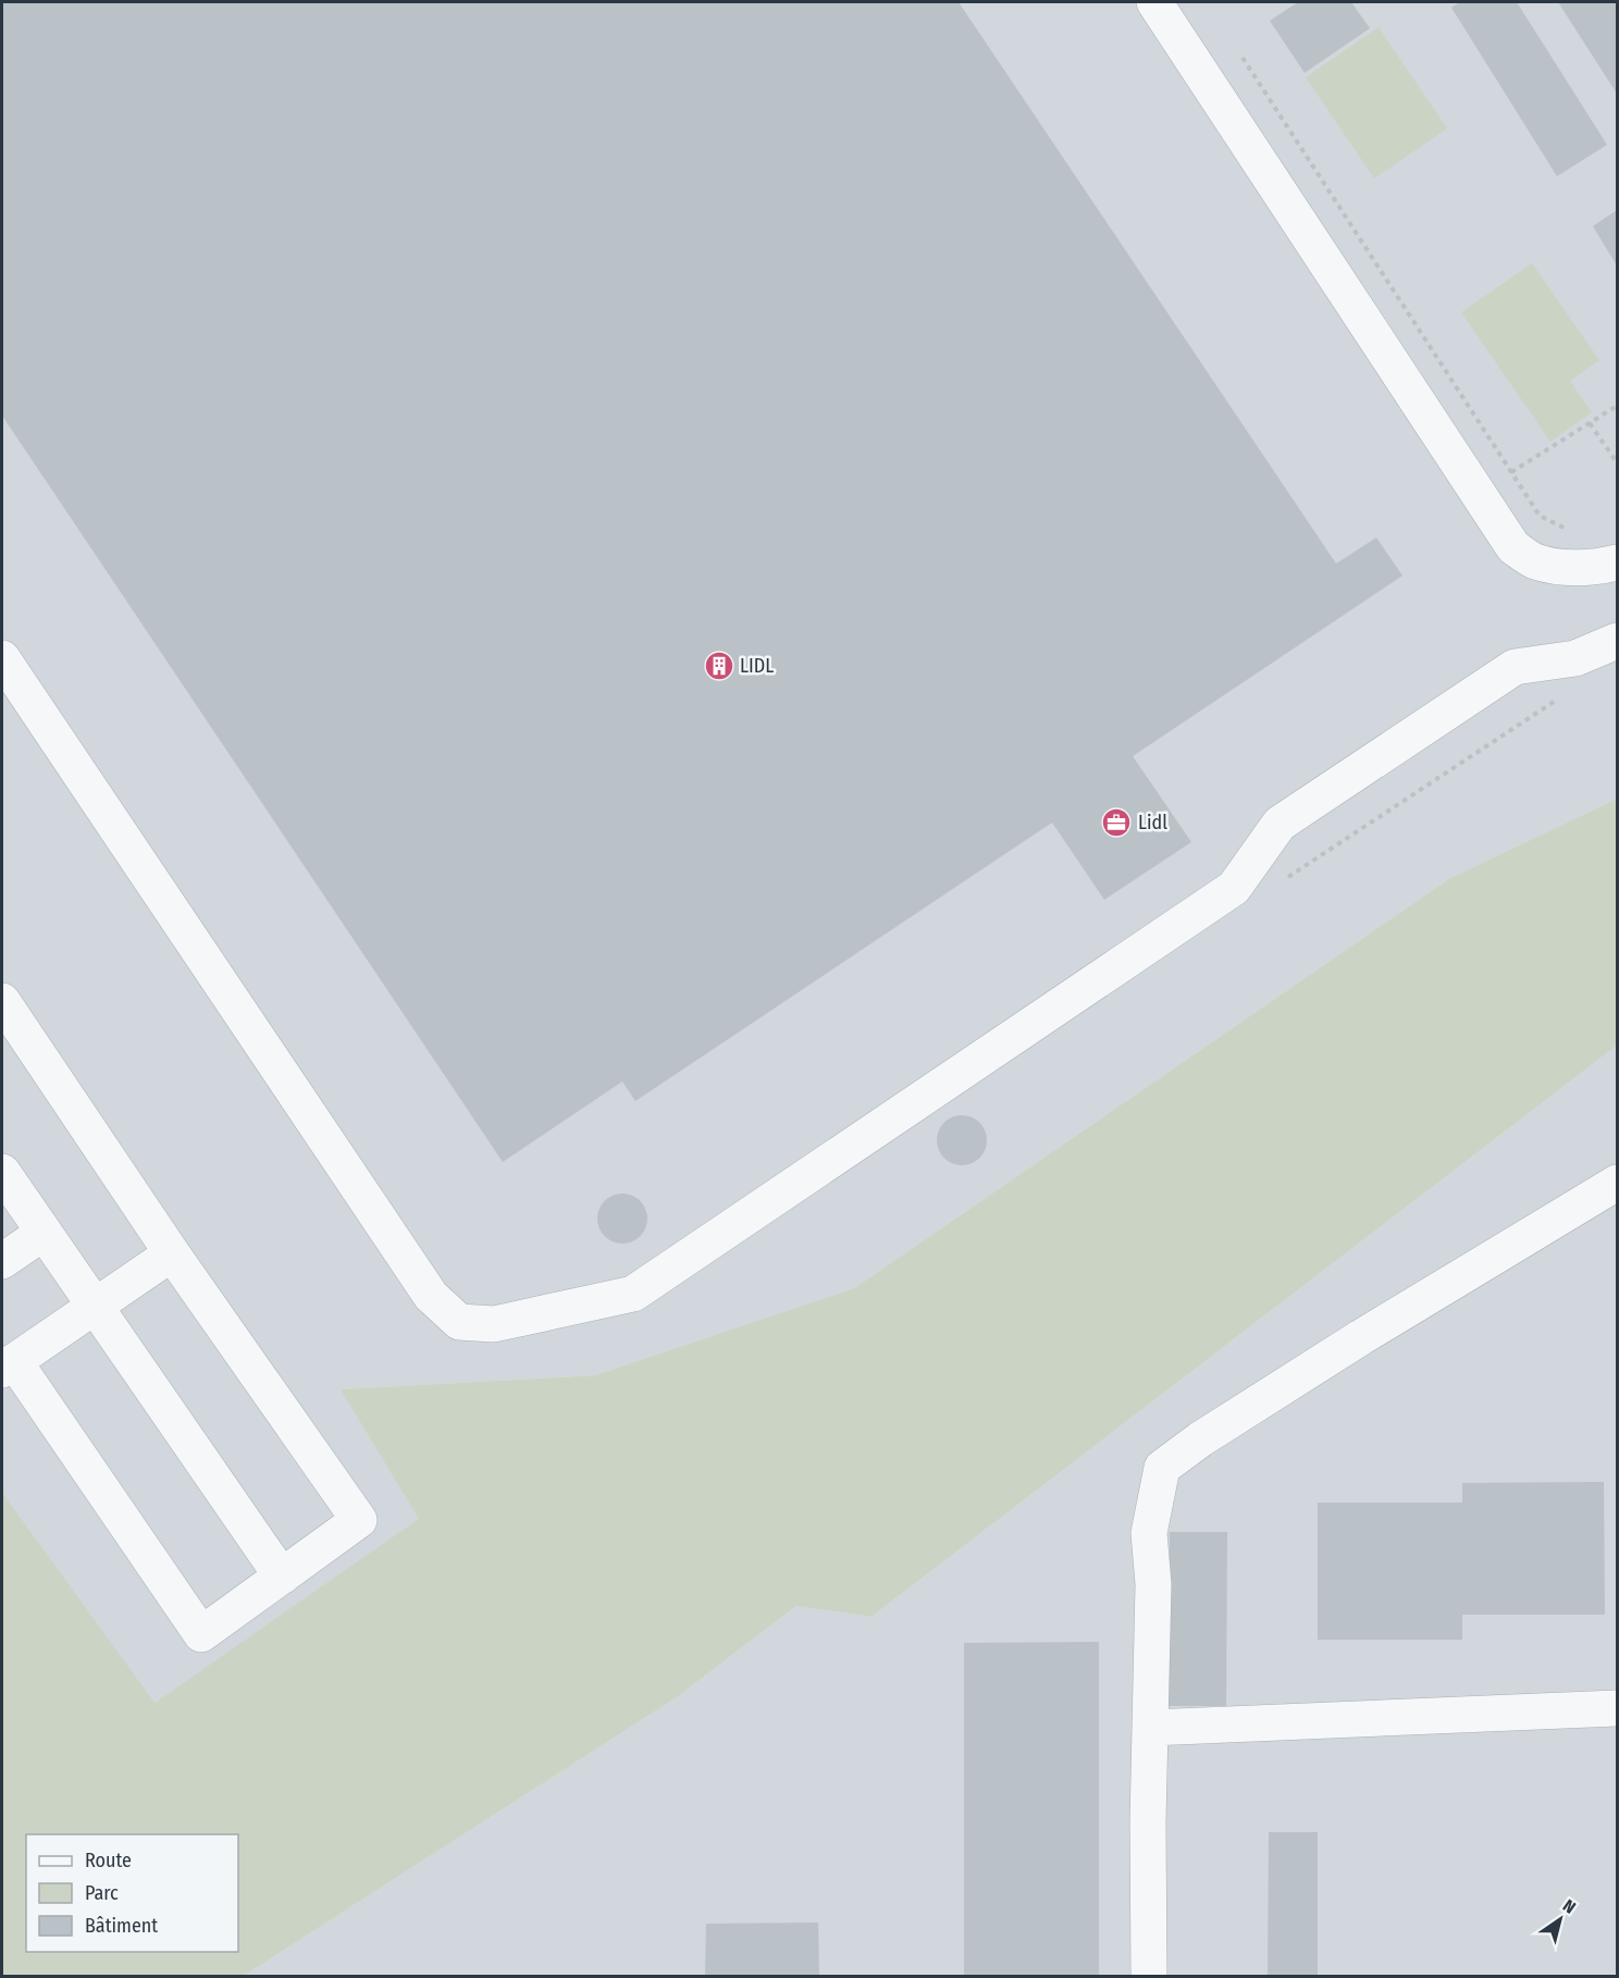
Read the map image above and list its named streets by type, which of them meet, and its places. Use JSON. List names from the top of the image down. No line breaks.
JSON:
{"places":{"building":["LIDL"],"office":["Lidl"]},"legend":["Route","Parc","Bâtiment"],"north":"top right"}
